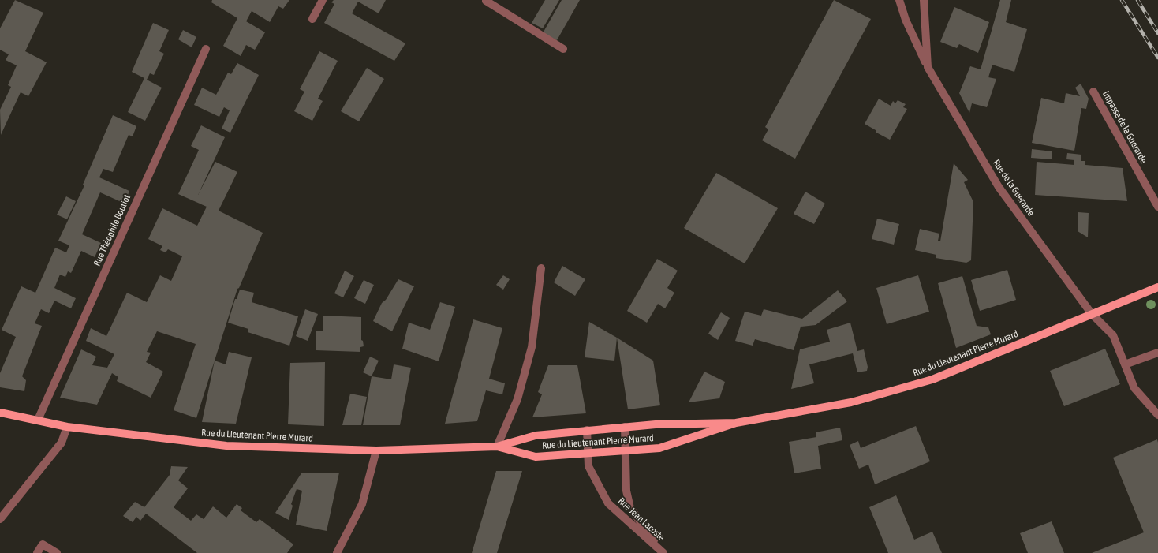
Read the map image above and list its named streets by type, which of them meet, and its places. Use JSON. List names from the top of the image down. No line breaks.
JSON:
{"streets":{"main road":["Rue du Lieutenant Pierre Murard"],"street":["Impasse de la Guerarde","Rue de la Guerarde","Rue Théophile Boutiot","Rue Jean Lacoste"]},"crossings":[["Rue de la Guerarde","Rue du Lieutenant Pierre Murard"],["Rue Théophile Boutiot","Rue du Lieutenant Pierre Murard"],["Rue du Lieutenant Pierre Murard","Rue Jean Lacoste"]]}
